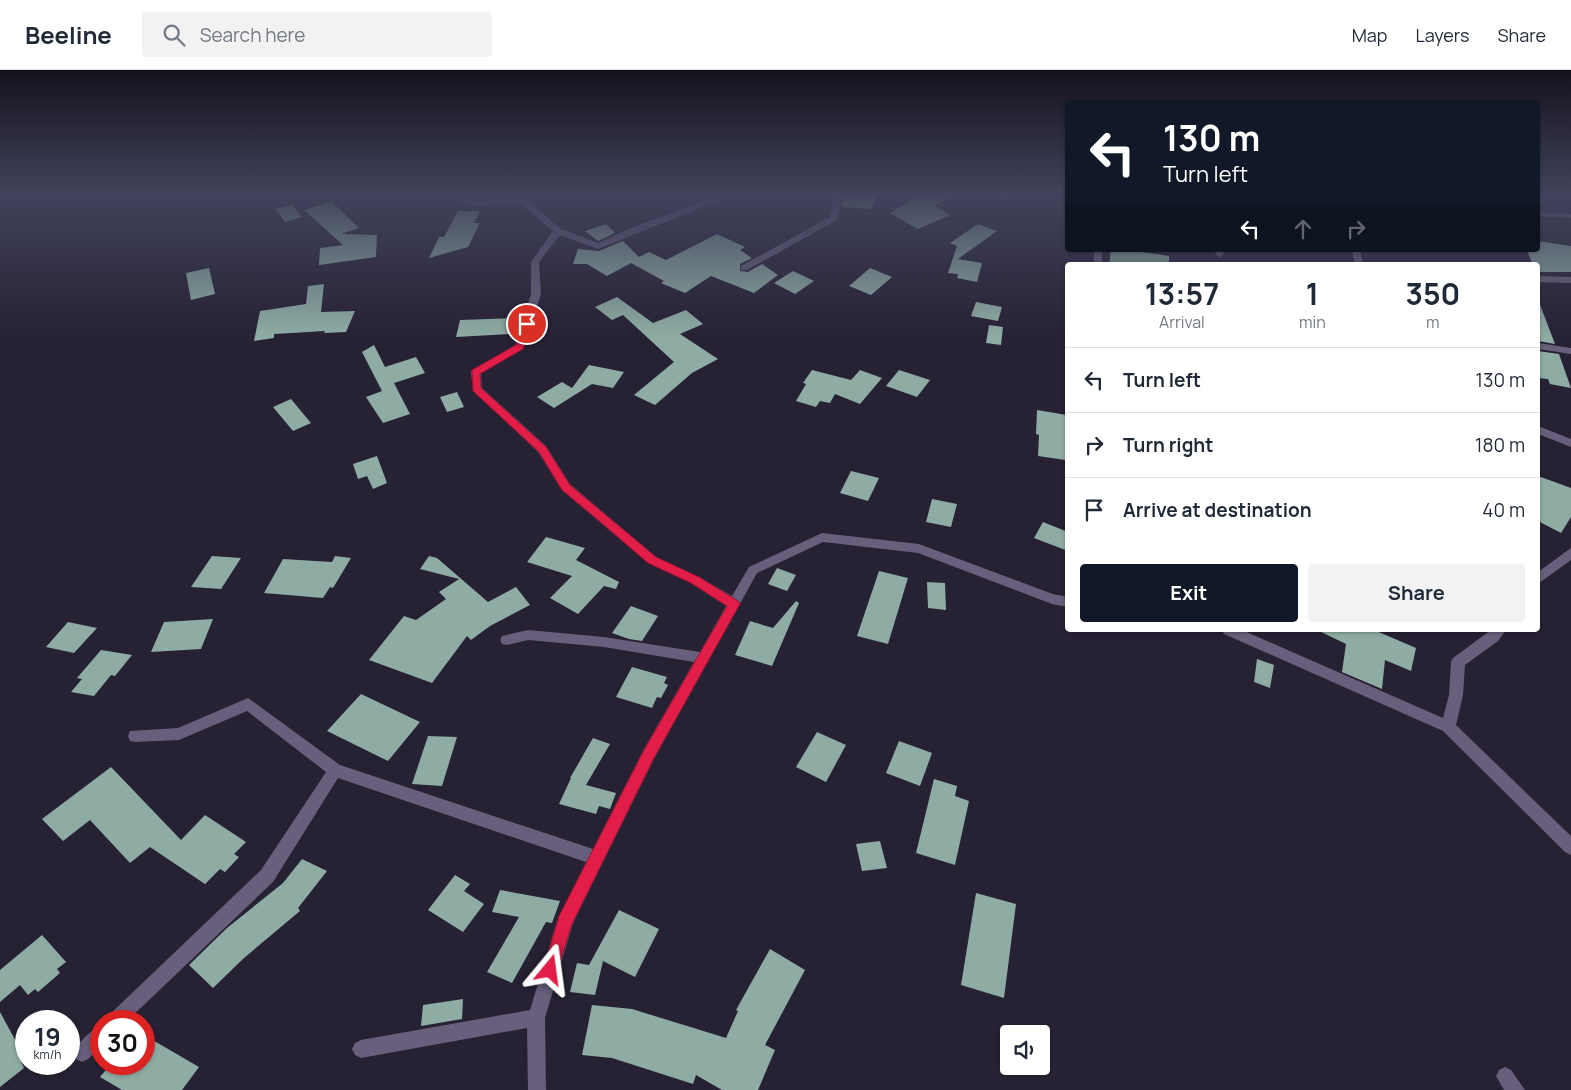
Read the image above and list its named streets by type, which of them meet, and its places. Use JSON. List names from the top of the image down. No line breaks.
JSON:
{"page":{"header":"Beeline","search":"Search here","nav":["Map","Layers","Share"],"turn":["130 m","Turn left"],"eta":["13:57","Arrival","1","min","350","m"],"list":[{"name":"Turn left","value":"130 m"},{"name":"Turn right","value":"180 m"},{"name":"Arrive at destination","value":"40 m"}],"buttons":["Exit","Share"],"speed":"19 km/h","limit":"30"}}
